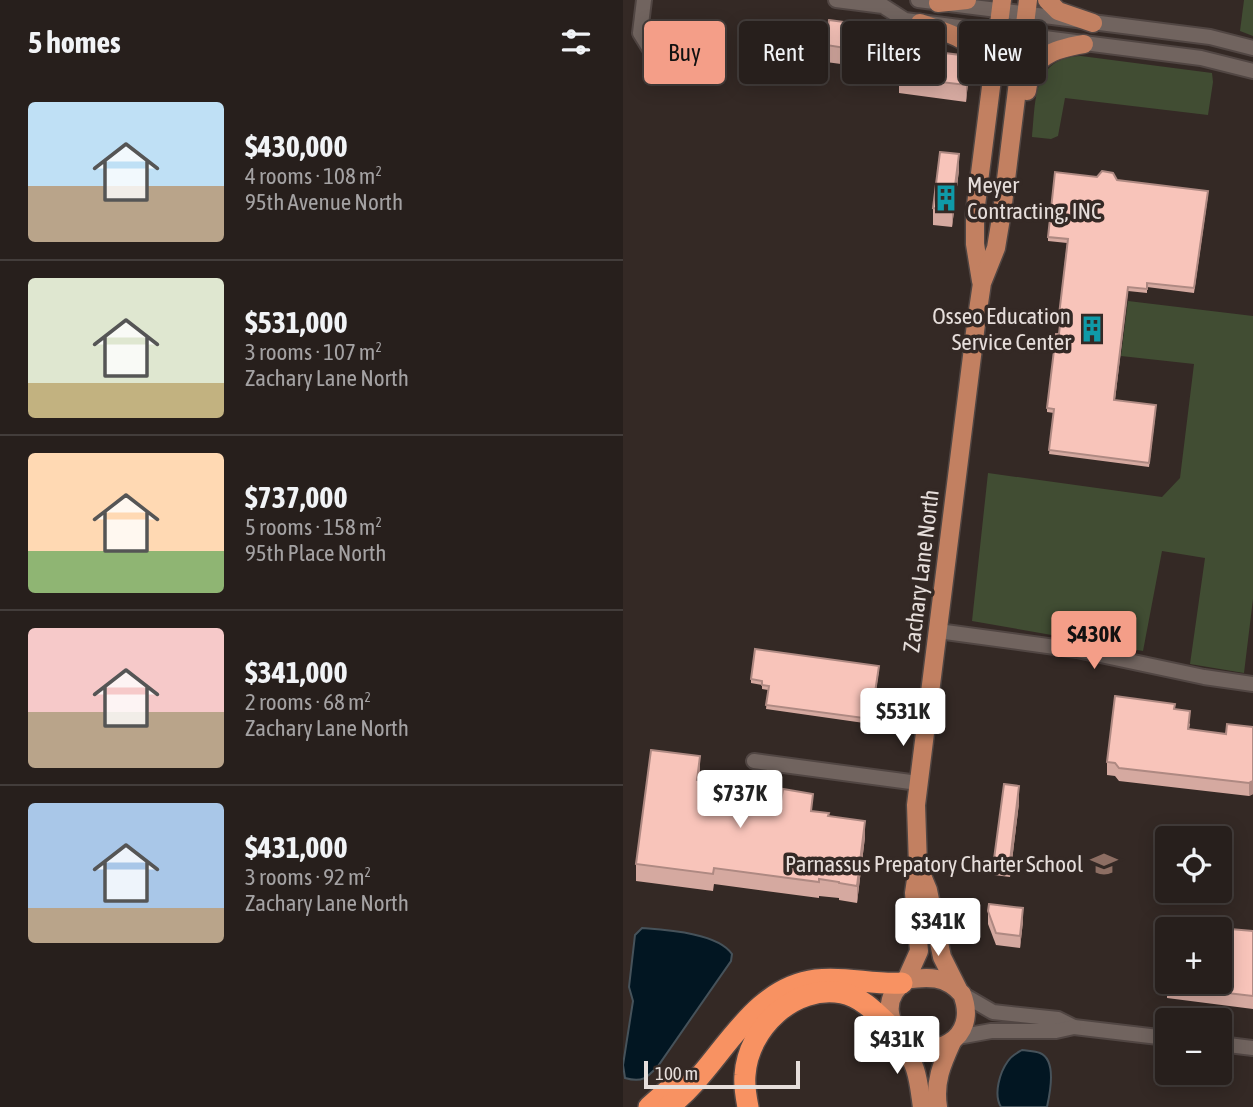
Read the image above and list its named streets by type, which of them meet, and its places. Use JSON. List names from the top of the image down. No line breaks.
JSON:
{"streets":{"main road":["Zachary Lane North"]},"places":{"building":["Meyer Contracting, INC","Osseo Education Service Center"],"school or university":["Parnassus Prepatory Charter School"]},"scale_bar":"100 m","page":{"heading":"5 homes","chip":["Buy","Rent","Filters","New"],"list":[{"name":"$430,000","note":"4 rooms · 108 m² · 95th Avenue North"},{"name":"$531,000","note":"3 rooms · 107 m² · Zachary Lane North"},{"name":"$737,000","note":"5 rooms · 158 m² · 95th Place North"},{"name":"$341,000","note":"2 rooms · 68 m² · Zachary Lane North"},{"name":"$431,000","note":"3 rooms · 92 m² · Zachary Lane North"}],"price":["$430K","$531K","$737K","$341K","$431K"],"map_buttons":["+","−"],"scale":"100 m"}}
